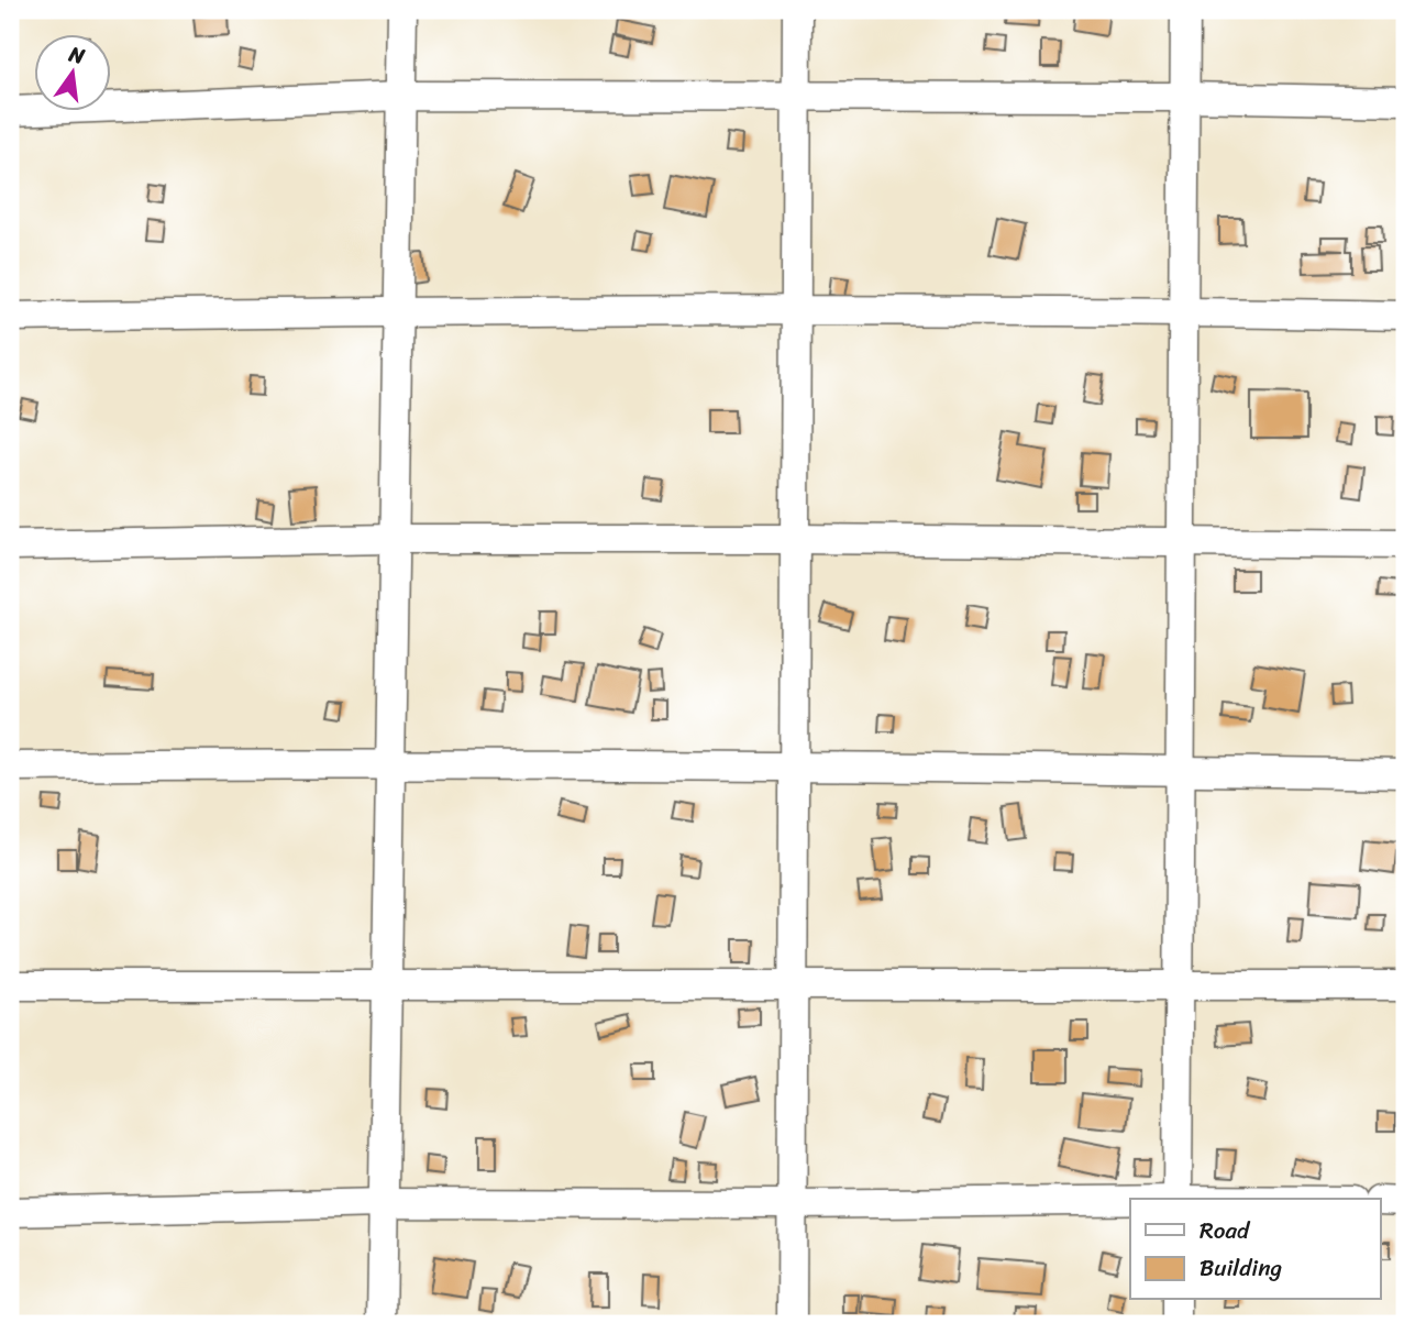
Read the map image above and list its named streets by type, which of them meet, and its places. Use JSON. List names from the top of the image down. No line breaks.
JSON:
{"legend":["Road","Building"],"north":"top"}
